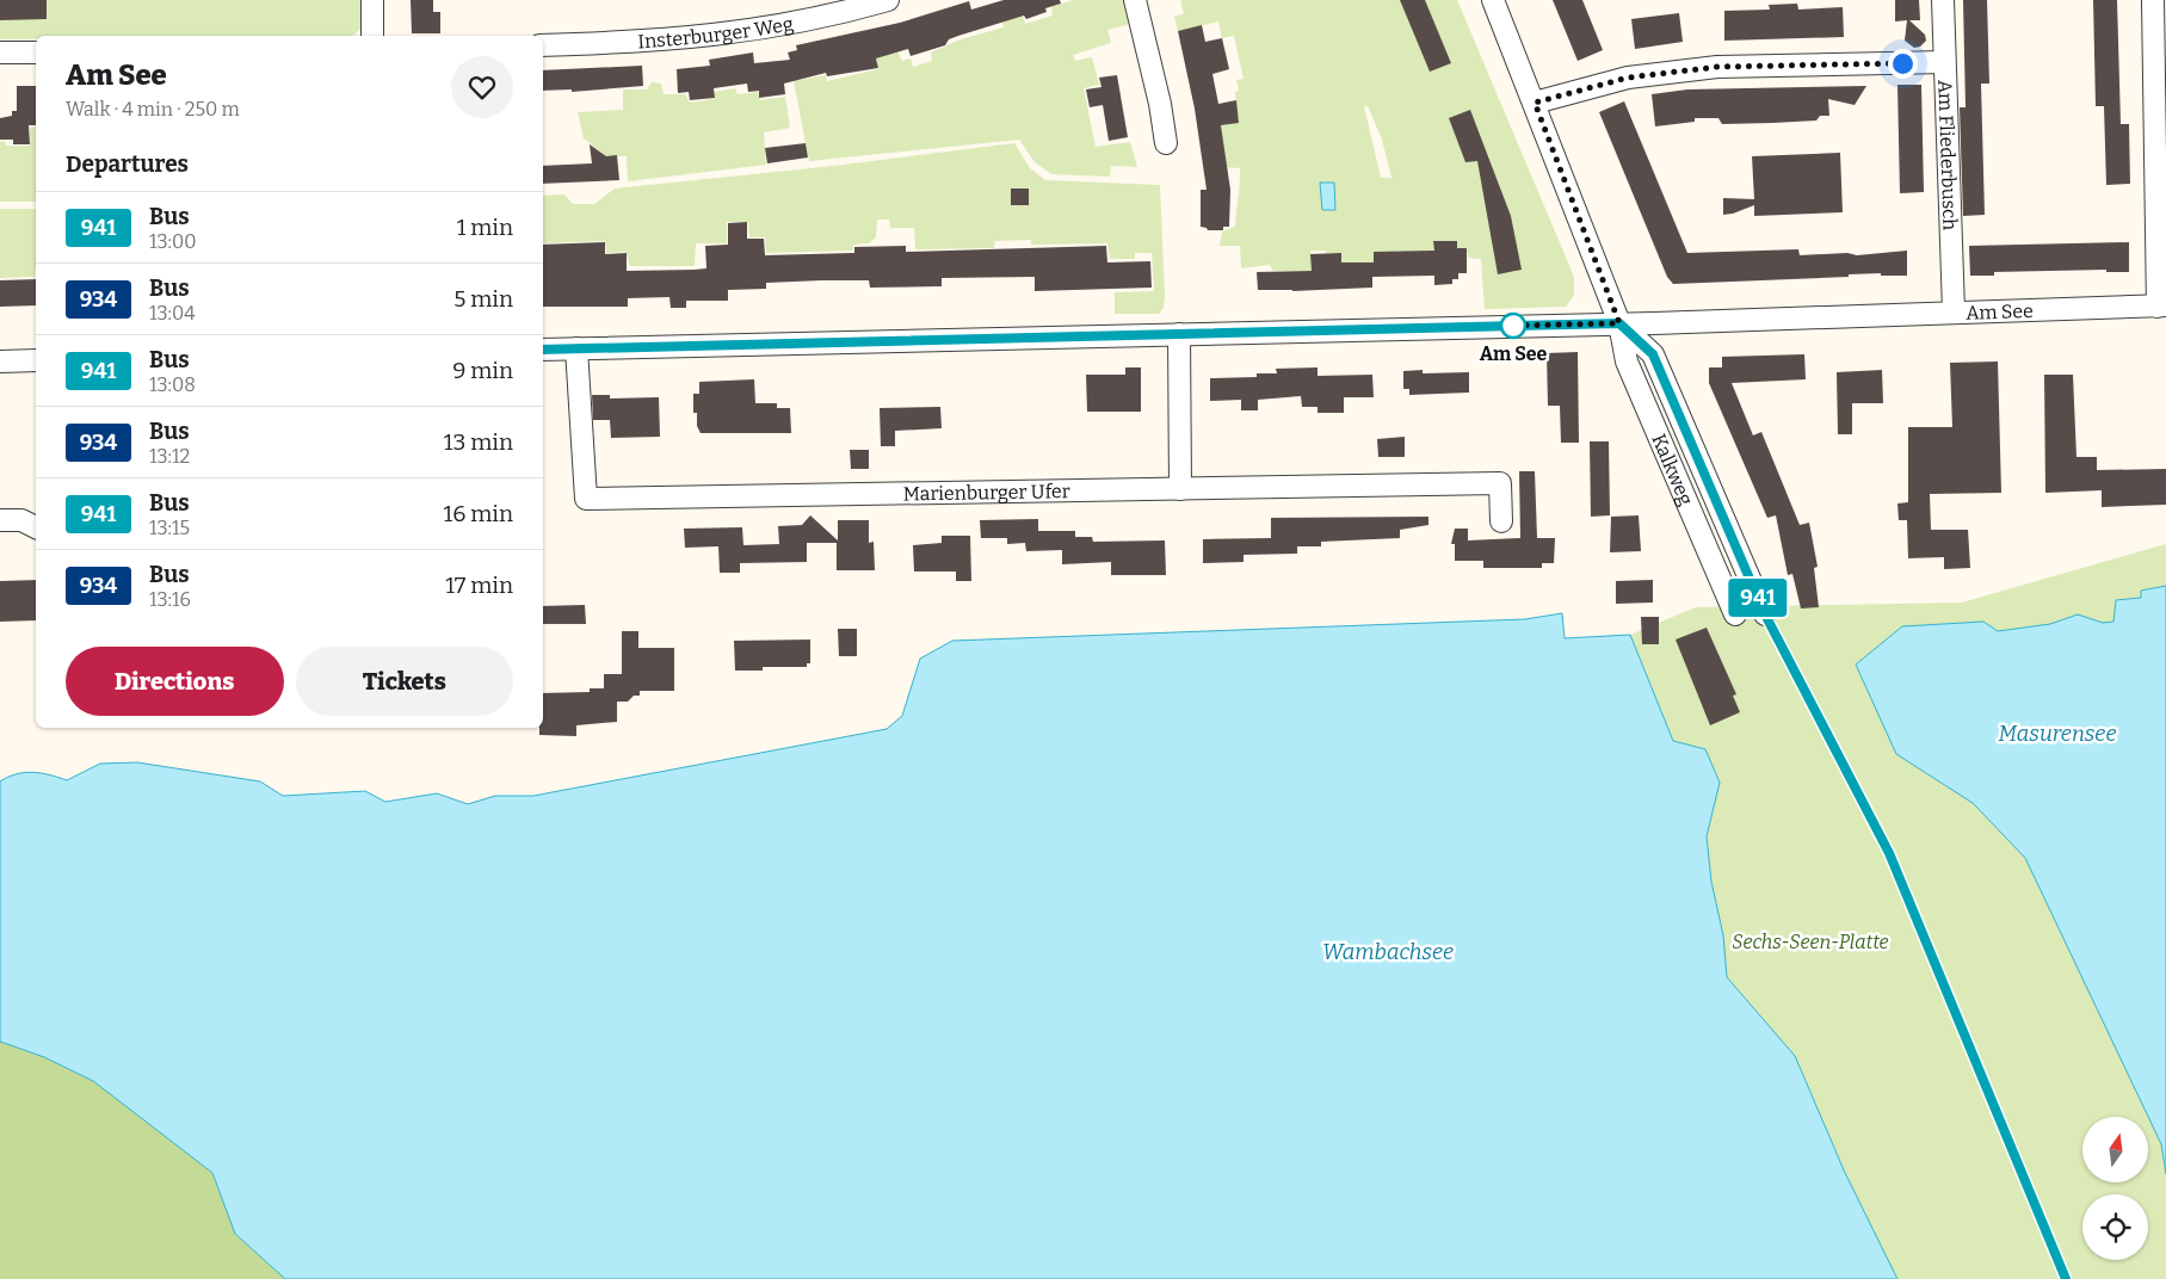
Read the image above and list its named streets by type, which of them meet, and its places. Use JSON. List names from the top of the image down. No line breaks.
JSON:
{"streets":{"street":["Insterburger Weg","Am Fliederbusch","Am See","Kalkweg","Marienburger Ufer"]},"crossings":[["Am Fliederbusch","Am See"],["Am See","Kalkweg"],["Am See","Marienburger Ufer"]],"water":["Masurensee","Wambachsee"],"parks":["Sechs-Seen-Platte"],"places":["Am See"],"lines":["bus line 941"],"north":"top","page":{"on_map":"941","heading":[["Am See","Walk · 4 min · 250 m"],"Departures"],"list":[{"mark":"941","name":"Bus","note":"13:00","value":"1 min"},{"mark":"934","name":"Bus","note":"13:04","value":"5 min"},{"mark":"941","name":"Bus","note":"13:08","value":"9 min"},{"mark":"934","name":"Bus","note":"13:12","value":"13 min"},{"mark":"941","name":"Bus","note":"13:15","value":"16 min"},{"mark":"934","name":"Bus","note":"13:16","value":"17 min"}],"buttons":["Directions","Tickets"]}}
